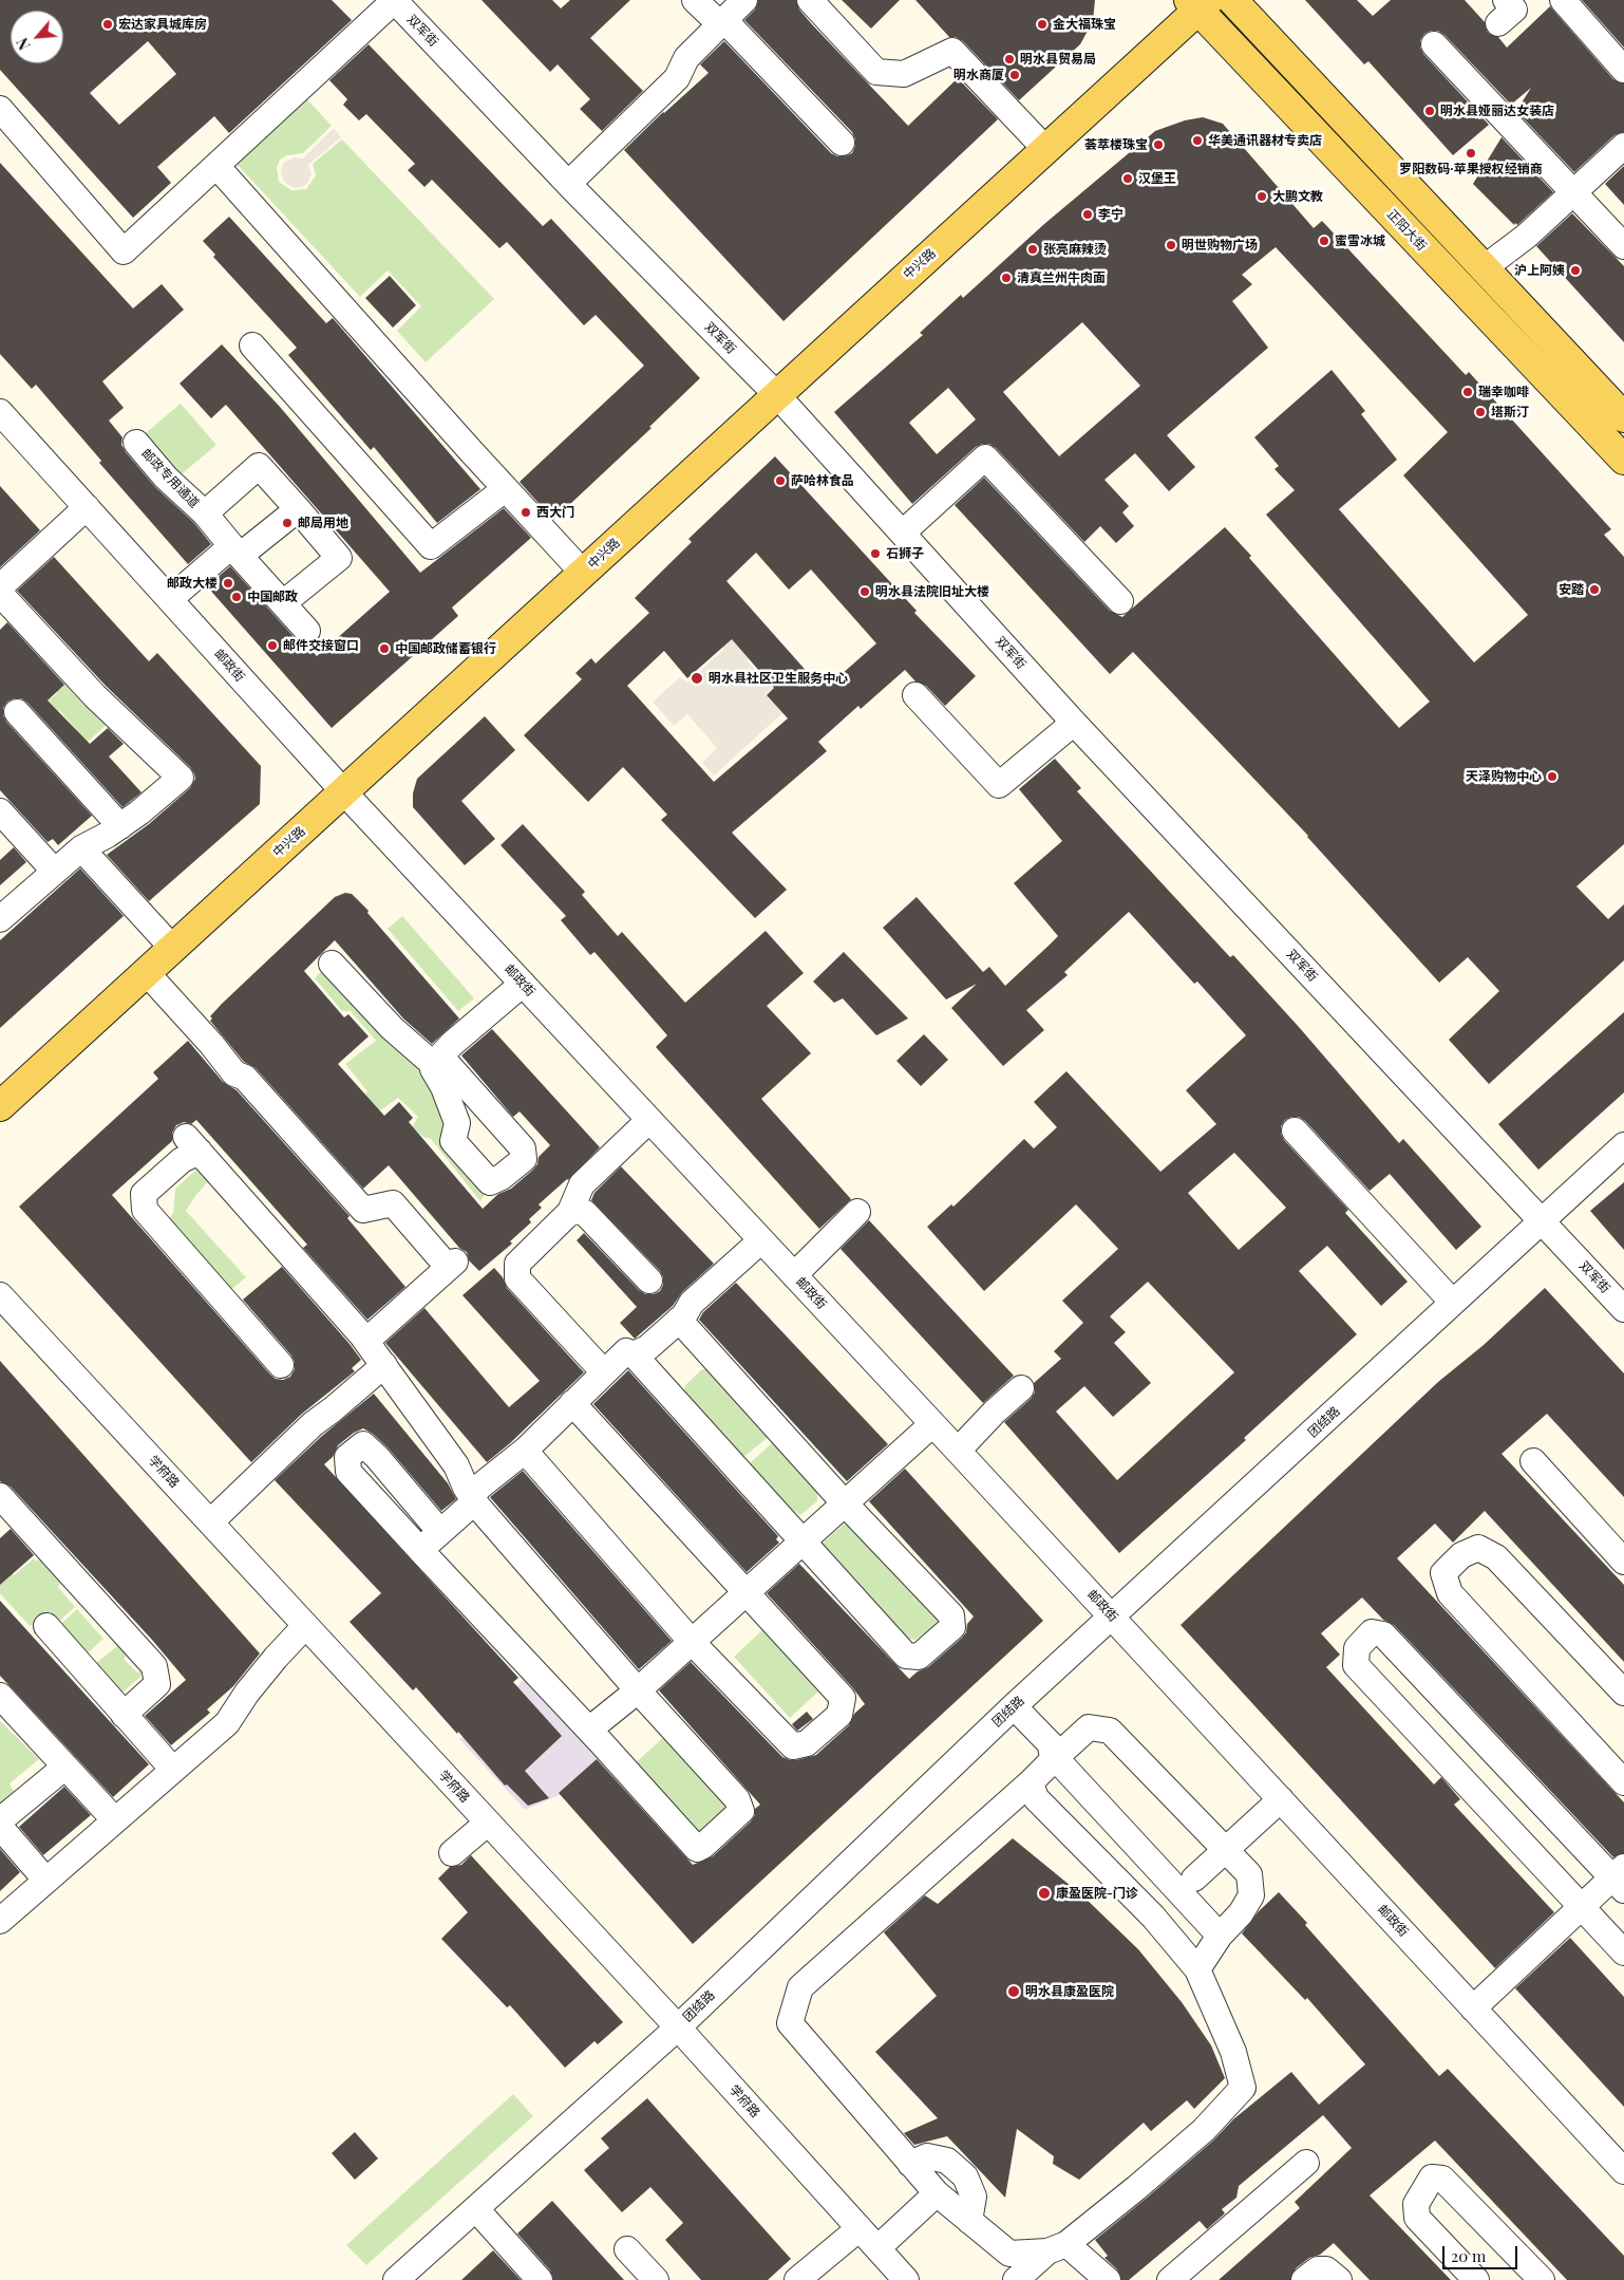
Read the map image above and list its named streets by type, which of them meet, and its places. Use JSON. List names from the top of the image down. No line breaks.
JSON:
{"streets":{"main road":["正阳大街","中兴路"],"street":["双军街","邮政专用通道","邮政街","团结路","学府路"]},"crossings":[["双军街","中兴路"],["双军街","团结路"],["正阳大街","中兴路"],["中兴路","邮政街"],["邮政街","团结路"],["团结路","学府路"]],"places":["宏达家具城库房","金大福珠宝","明水县贸易局","明水商厦","明水县娅丽达女装店","华美通讯器材专卖店","荟萃楼珠宝","罗阳数码·苹果授权经销商","汉堡王","大鹏文教","李宁","蜜雪冰城","明世购物广场","张亮麻辣烫","沪上阿姨","清真兰州牛肉面","瑞幸咖啡","塔斯汀","萨哈林食品","西大门","邮局用地","石狮子","邮政大楼","安踏","明水县法院旧址大楼","中国邮政","邮件交接窗口","中国邮政储蓄银行","明水县社区卫生服务中心","天泽购物中心","康盈医院-门诊","明水县康盈医院"],"scale_bar":"20 m","north":"bottom left"}
